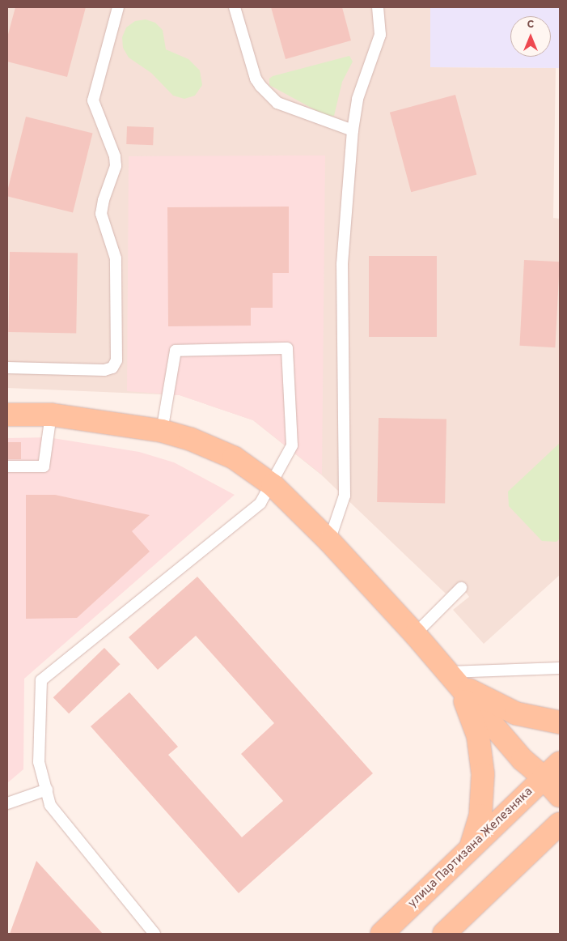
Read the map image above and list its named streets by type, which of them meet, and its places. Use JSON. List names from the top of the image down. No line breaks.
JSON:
{"streets":{"main road":["улица Партизана Железняка"]},"north":"top"}
